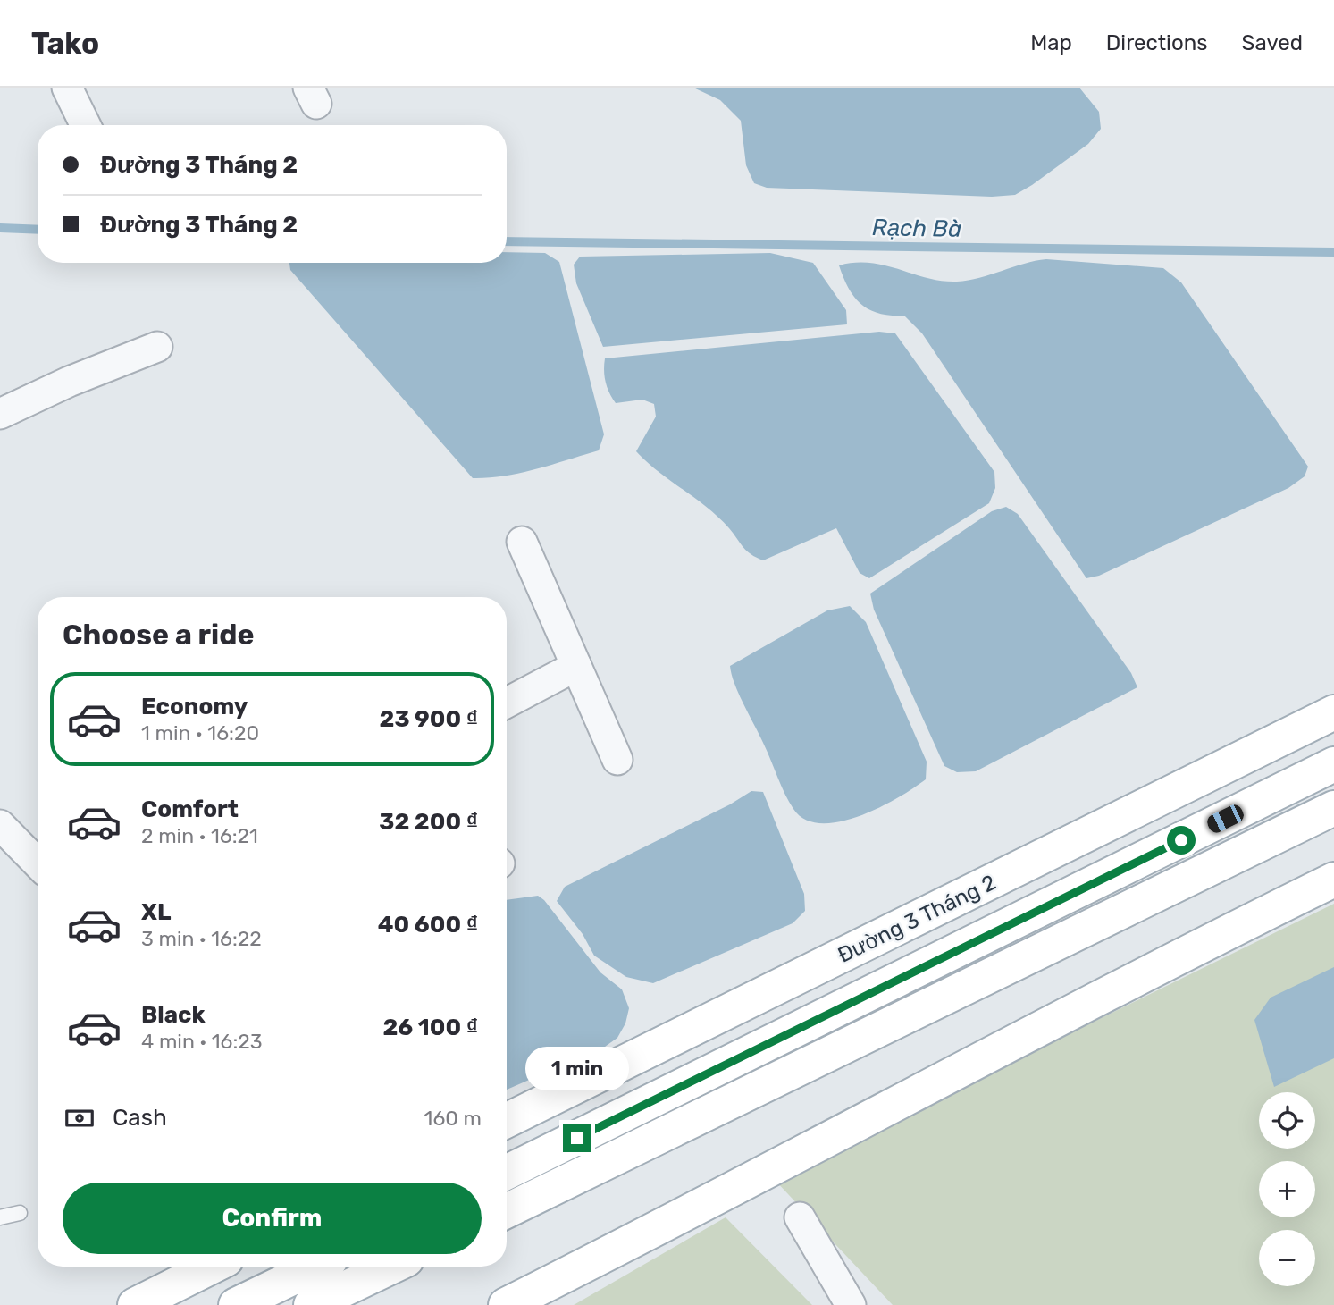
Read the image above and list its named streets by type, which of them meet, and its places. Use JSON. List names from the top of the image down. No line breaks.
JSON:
{"streets":{"main road":["Đường 3 Tháng 2"]},"water":["Rạch Bà"],"page":{"header":"Tako","nav":["Map","Directions","Saved"],"banner":["Đường 3 Tháng 2","Đường 3 Tháng 2"],"heading":"Choose a ride","list":[{"name":"Economy","note":"1 min · 16:20","value":"23 900 ₫"},{"name":"Comfort","note":"2 min · 16:21","value":"32 200 ₫"},{"name":"XL","note":"3 min · 16:22","value":"40 600 ₫"},{"name":"Black","note":"4 min · 16:23","value":"26 100 ₫"}],"bubble":"1 min","pay":["Cash","160 m"],"map_buttons":["+","−"],"buttons":"Confirm"}}
